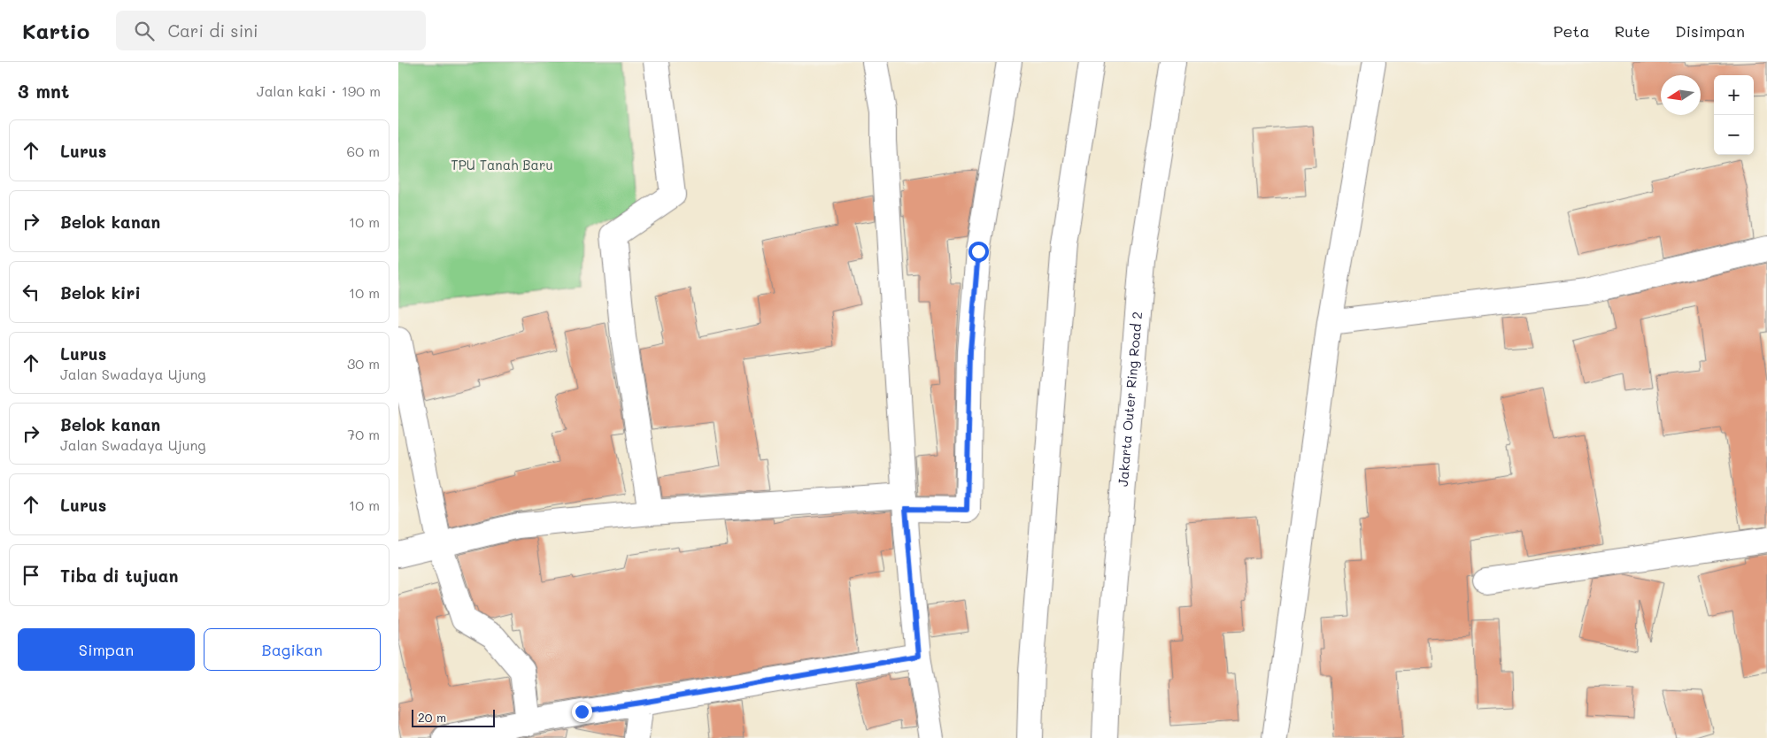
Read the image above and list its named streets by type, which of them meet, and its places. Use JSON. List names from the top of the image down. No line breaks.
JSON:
{"streets":{"main road":["Jakarta Outer Ring Road 2"]},"parks":["TPU Tanah Baru"],"scale_bar":"20 m","north":"left","page":{"header":"Kartio","search":"Cari di sini","nav":["Peta","Rute","Disimpan"],"heading":["3 mnt","Jalan kaki · 190 m"],"map_buttons":["+","−"],"list":[["Lurus","60 m"],["Belok kanan","10 m"],["Belok kiri","10 m"],["Lurus","Jalan Swadaya Ujung","30 m"],["Belok kanan","Jalan Swadaya Ujung","70 m"],["Lurus","10 m"],"Tiba di tujuan"],"buttons":["Simpan","Bagikan"],"scale":"20 m"}}
